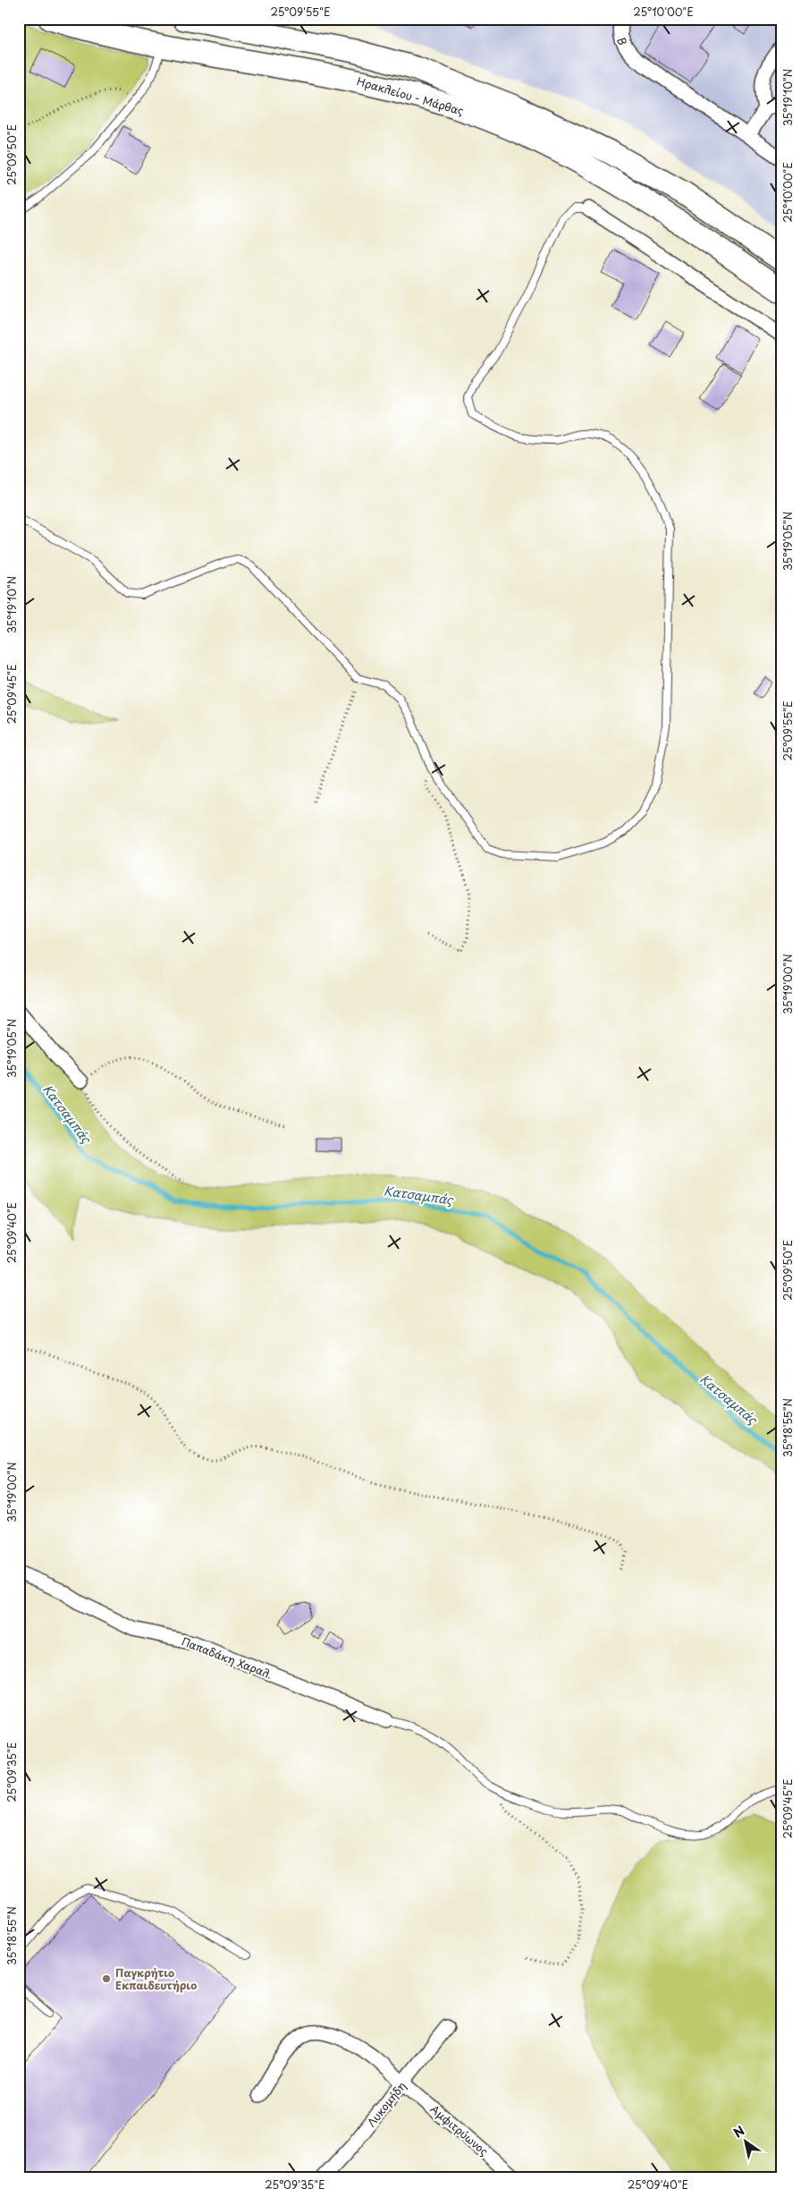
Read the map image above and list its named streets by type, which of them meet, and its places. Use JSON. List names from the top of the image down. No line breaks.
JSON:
{"streets":{"main road":["Ηρακλείου - Μάρθας"],"street":["Β","Παπαδάκη Χαραλ.","Λυκομήδη","Αμφιτρύωνος"]},"crossings":[["Λυκομήδη","Αμφιτρύωνος"]],"water":["Κατσαμπάς"],"places":["Παγκρήτιο Εκπαιδευτήριο"],"north":"top left","coordinates":["25°09'55\"E","25°10'00\"E","35°19'10\"N","25°09'50\"E","35°19'05\"N","25°09'45\"E","35°19'00\"N","25°09'40\"E","35°18'55\"N","25°09'35\"E"]}
